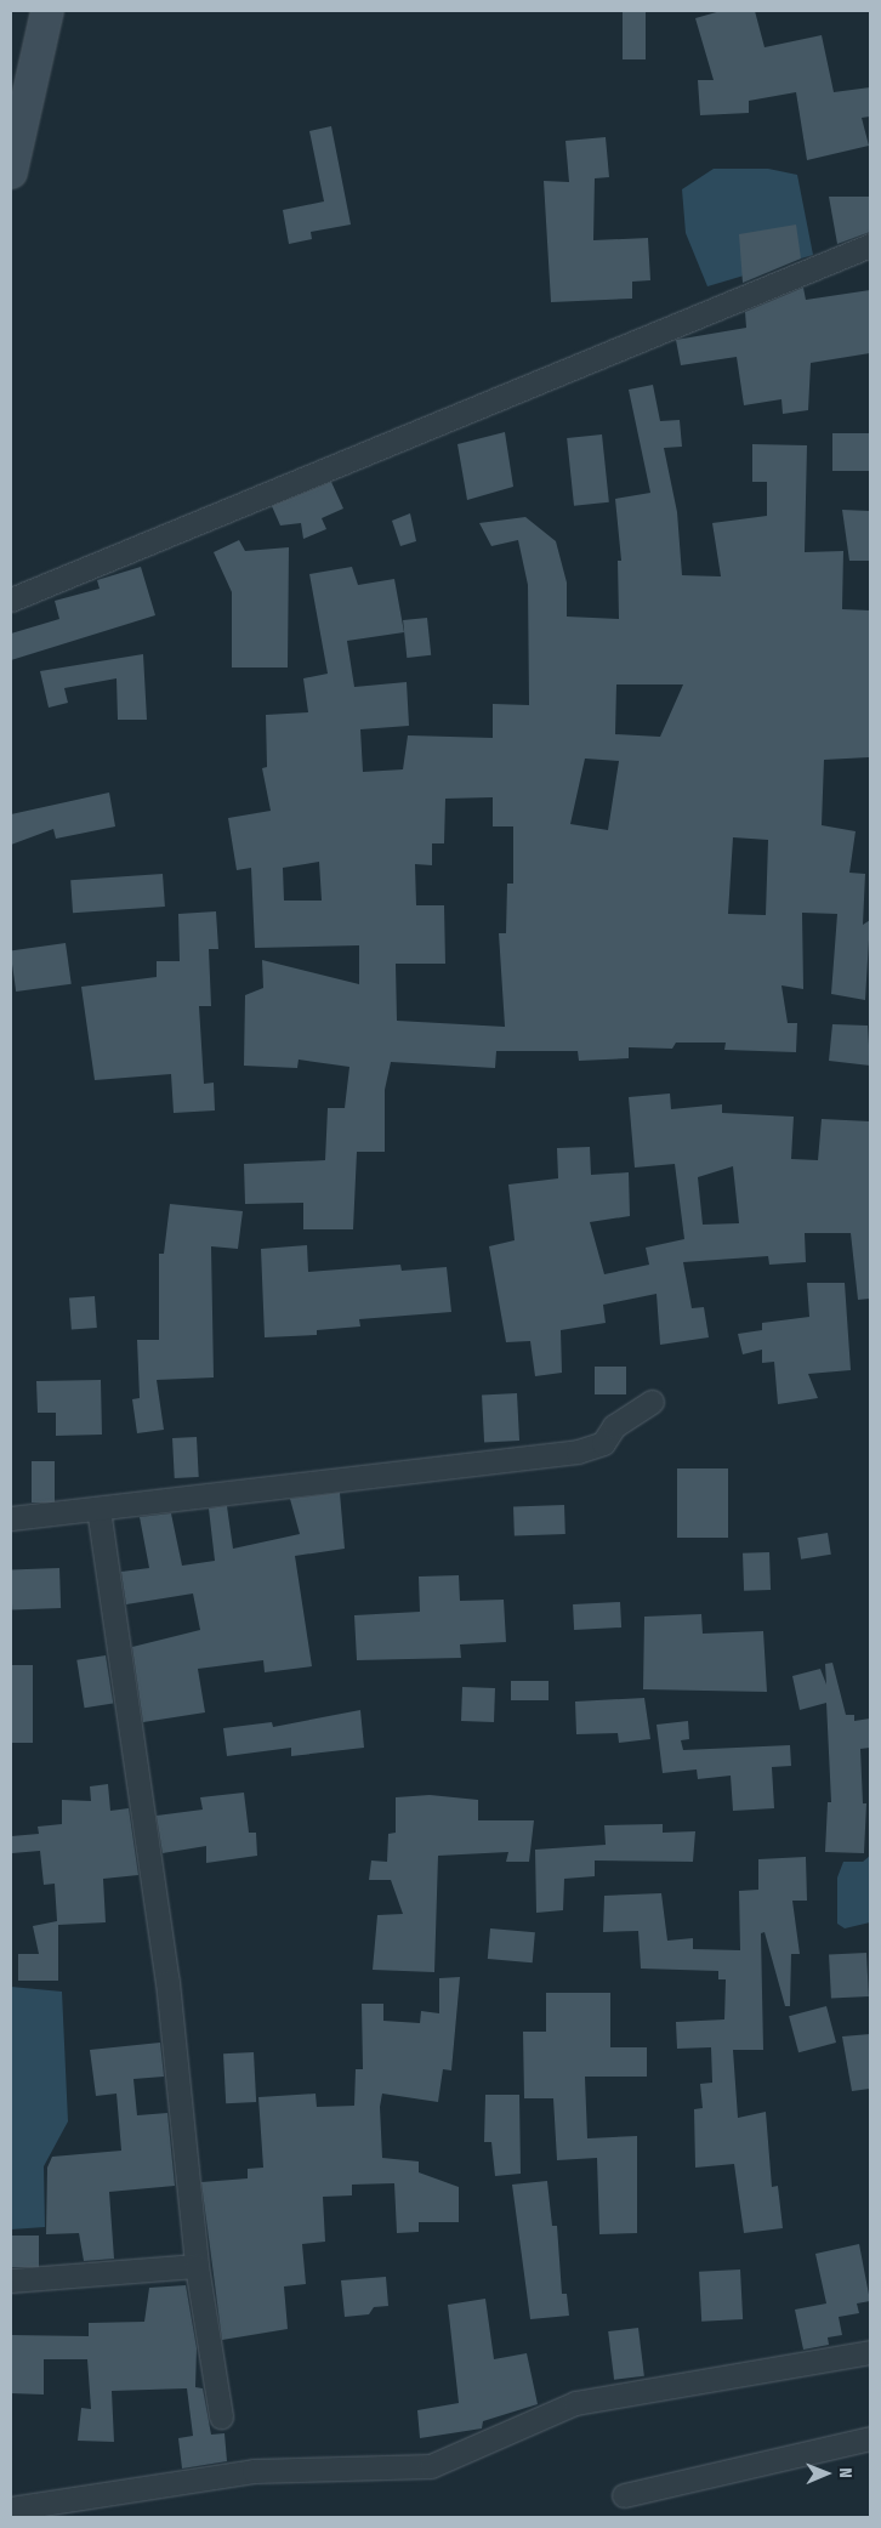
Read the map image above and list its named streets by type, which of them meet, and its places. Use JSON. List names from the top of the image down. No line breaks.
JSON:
{"north":"right"}
